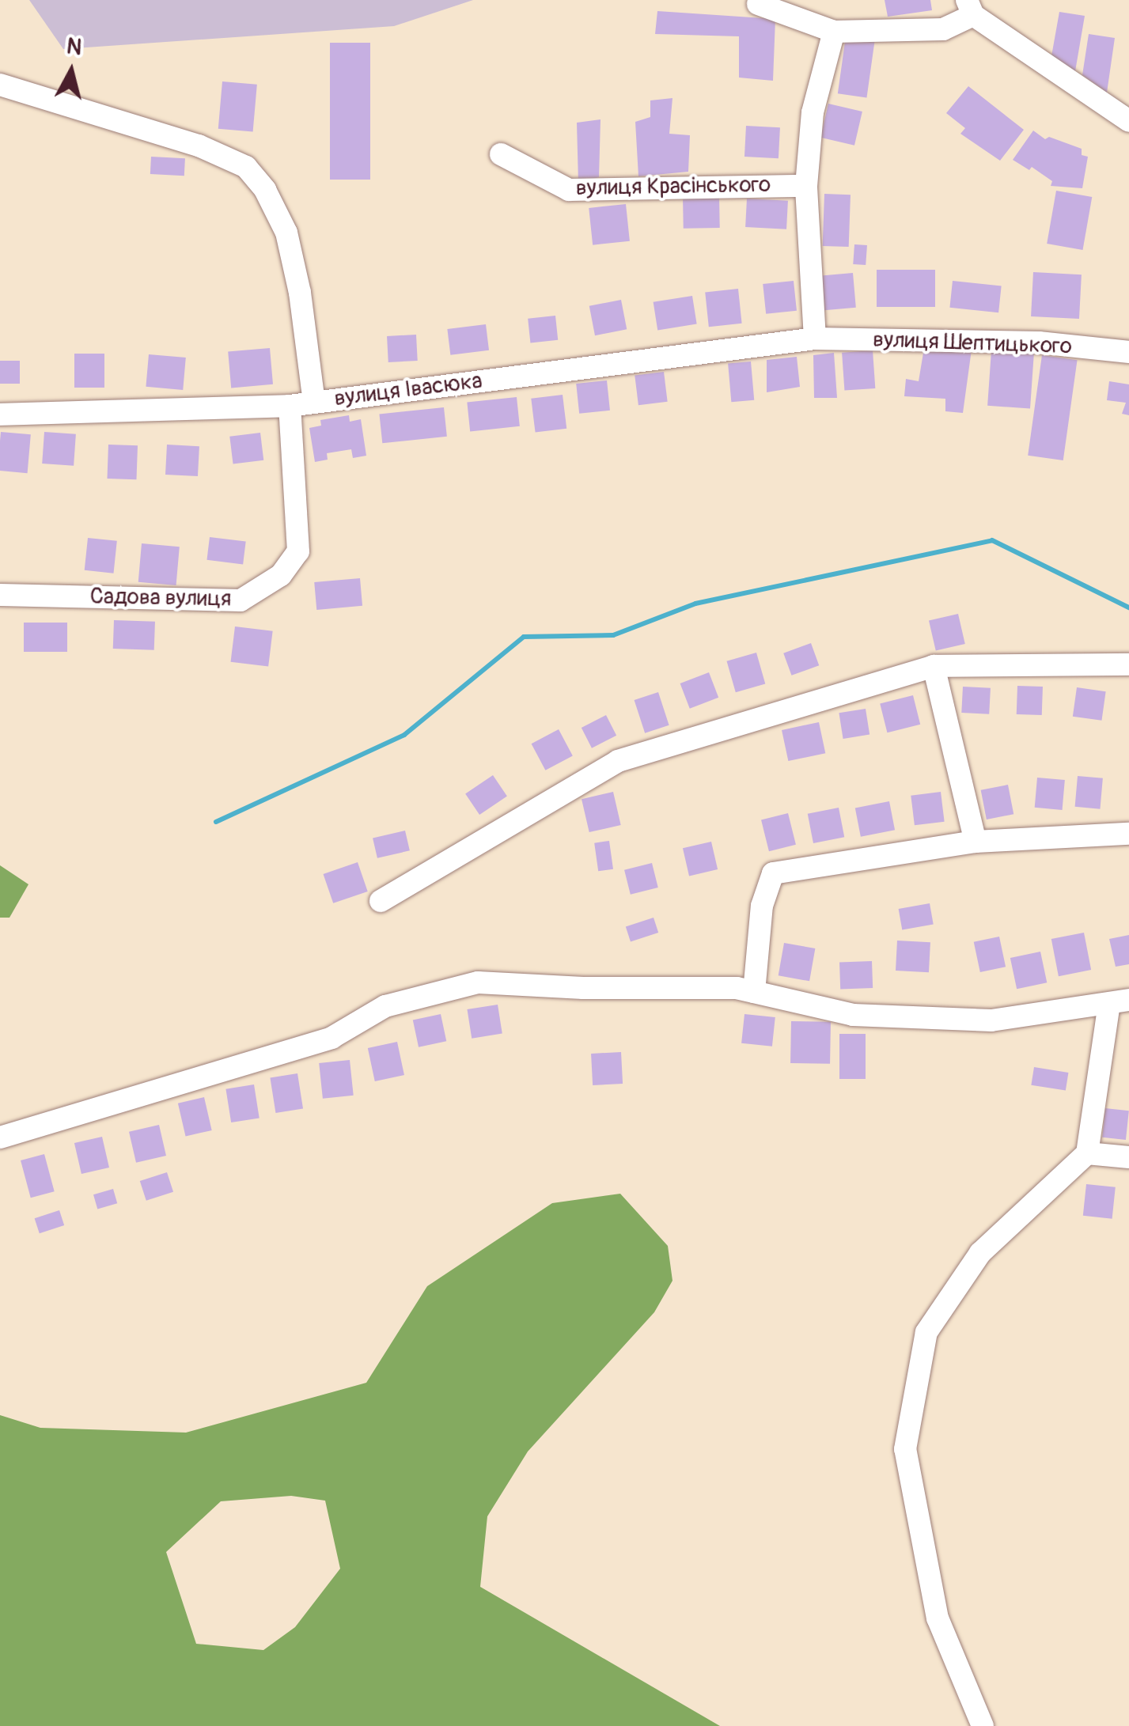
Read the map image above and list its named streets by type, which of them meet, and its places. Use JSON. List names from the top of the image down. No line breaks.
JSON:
{"streets":{"street":["вулиця Красінського","вулиця Шептицького","вулиця Івасюка","Садова вулиця"]},"crossings":[["вулиця Шептицького","вулиця Івасюка"],["вулиця Івасюка","Садова вулиця"]],"north":"top"}
